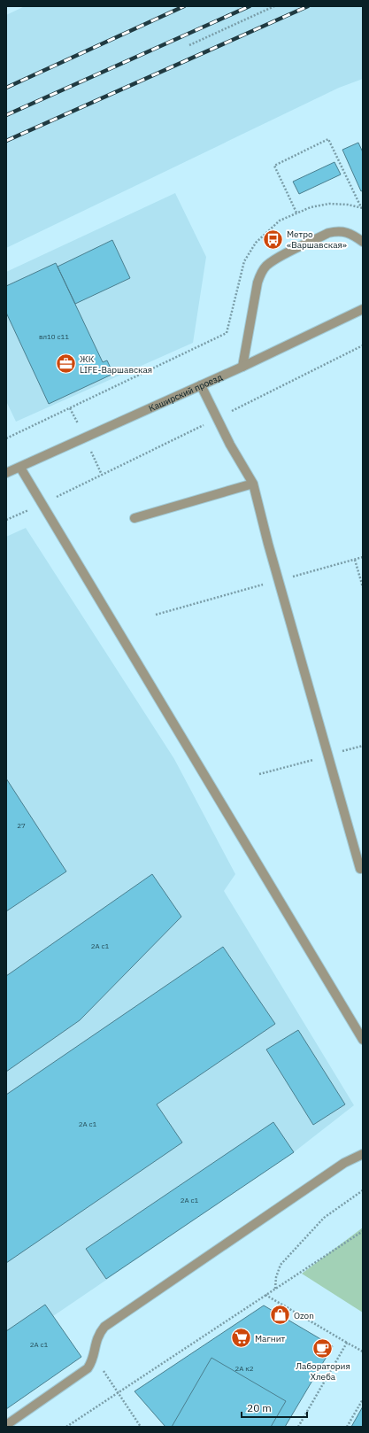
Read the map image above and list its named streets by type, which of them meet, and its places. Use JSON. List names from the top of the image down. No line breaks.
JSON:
{"streets":{"street":["Каширский проезд"]},"places":{"bus stop":["Метро «Варшавская»"],"office":["ЖК LIFE-Варшавская"],"shop":["Ozon"],"supermarket":["Магнит"],"cafe":["Лаборатория Хлеба"]},"house_numbers":["вл10 с11","27","2А с1","2А с1","2А с1","2А с1","2А к2"],"scale_bar":"20 m"}
